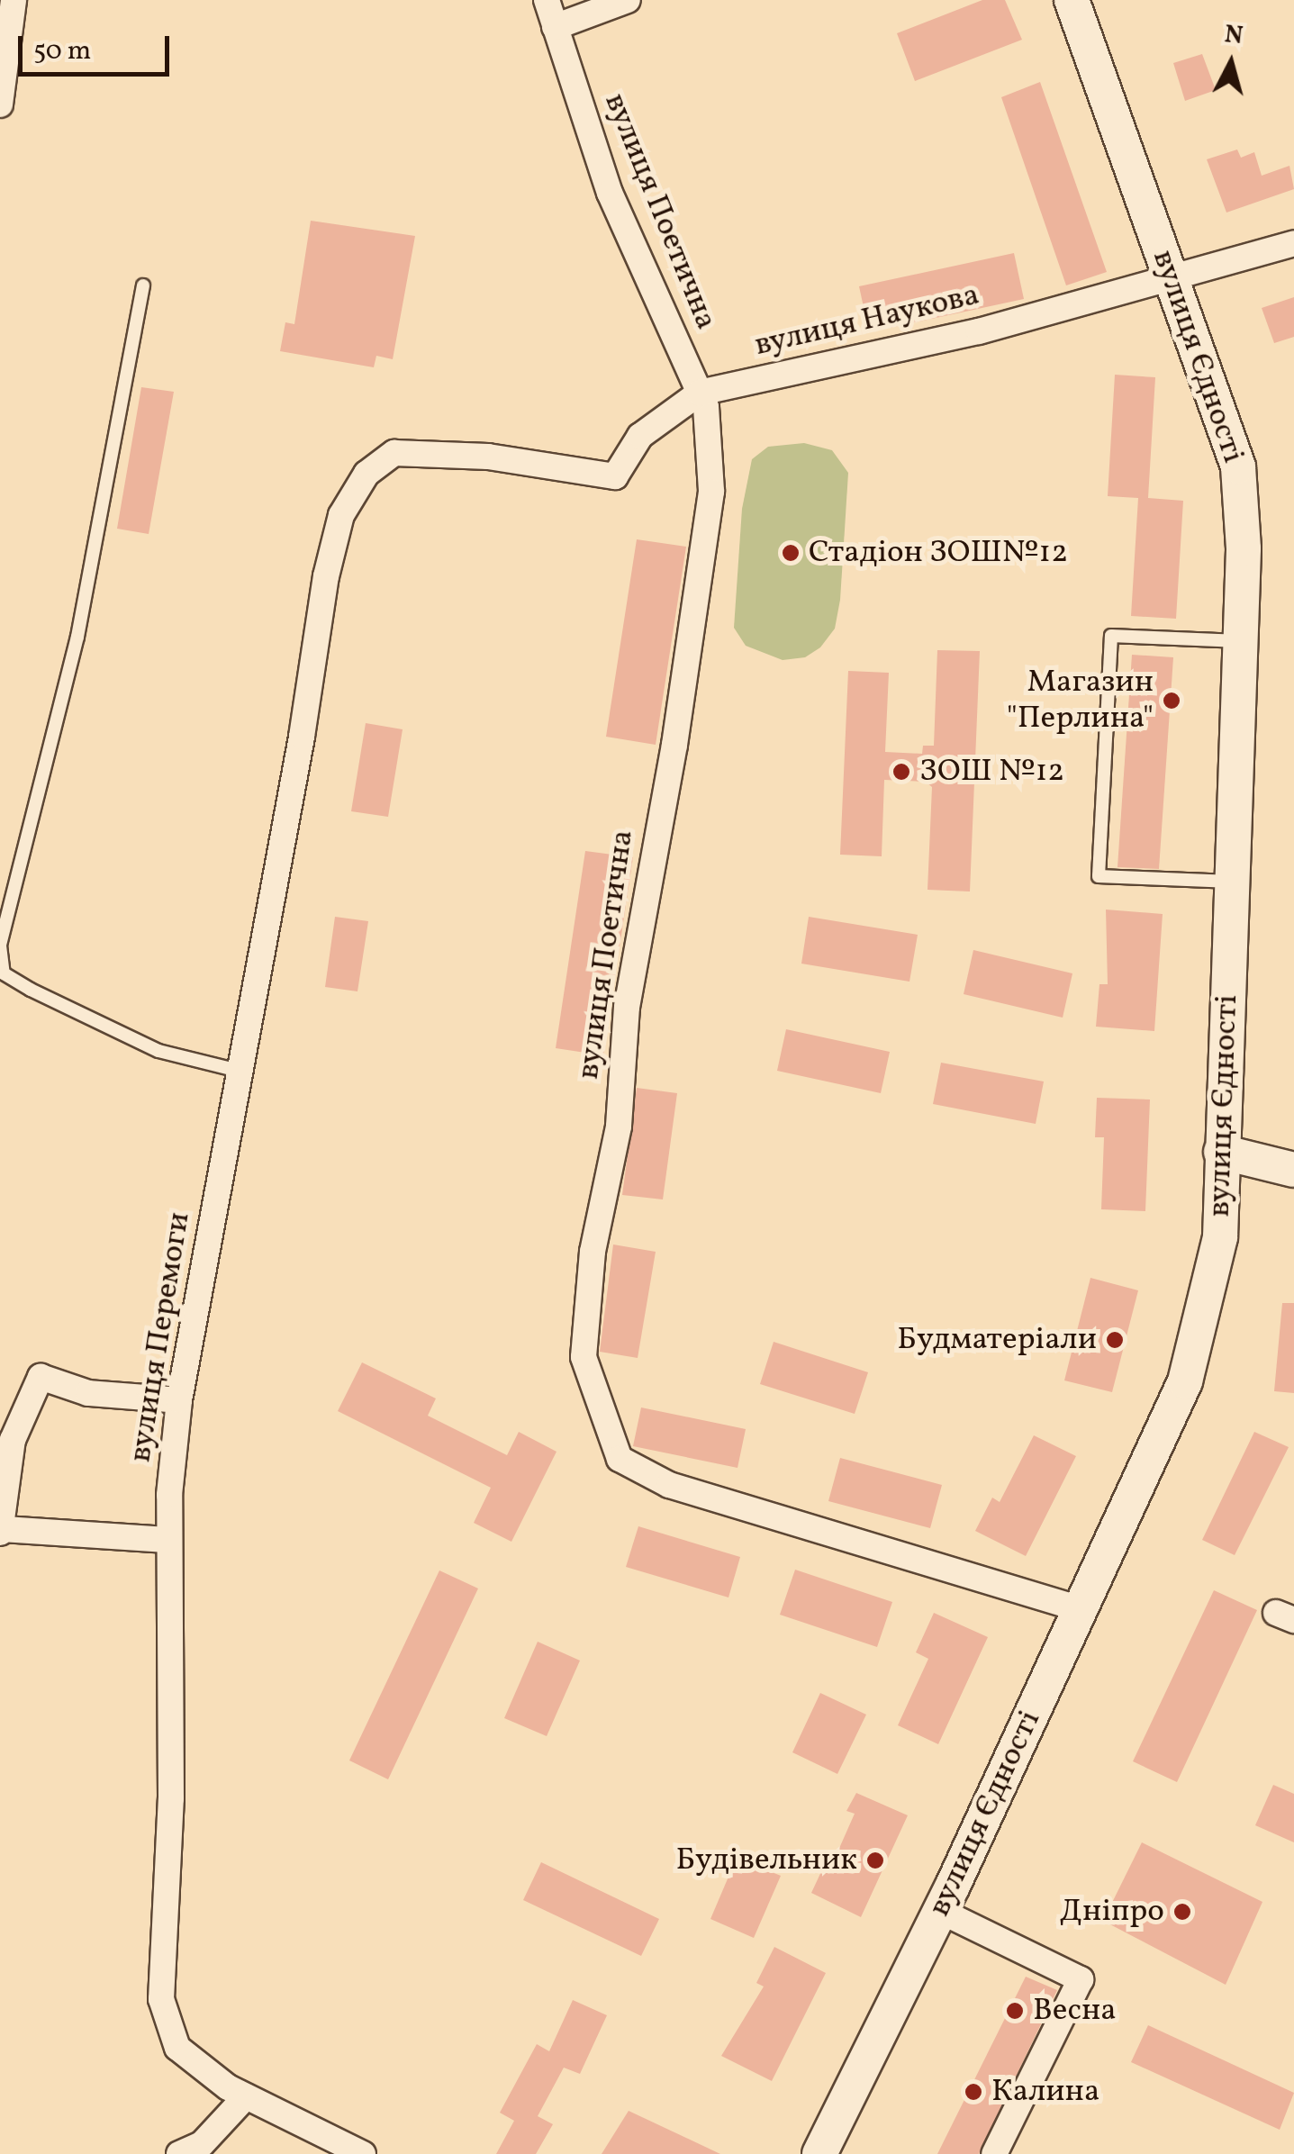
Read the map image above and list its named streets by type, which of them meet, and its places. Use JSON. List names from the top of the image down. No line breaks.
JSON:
{"streets":{"street":["вулиця Поетична","вулиця Наукова","вулиця Єдності","вулиця Перемоги"]},"crossings":[["вулиця Поетична","вулиця Наукова"],["вулиця Поетична","вулиця Єдності"],["вулиця Наукова","вулиця Єдності"],["вулиця Наукова","вулиця Перемоги"]],"places":["Стадіон ЗОШ№12","Магазин \"Перлина\"","ЗОШ №12","Будматеріали","Будівельник","Дніпро","Весна","Калина"],"scale_bar":"50 m","north":"top"}
